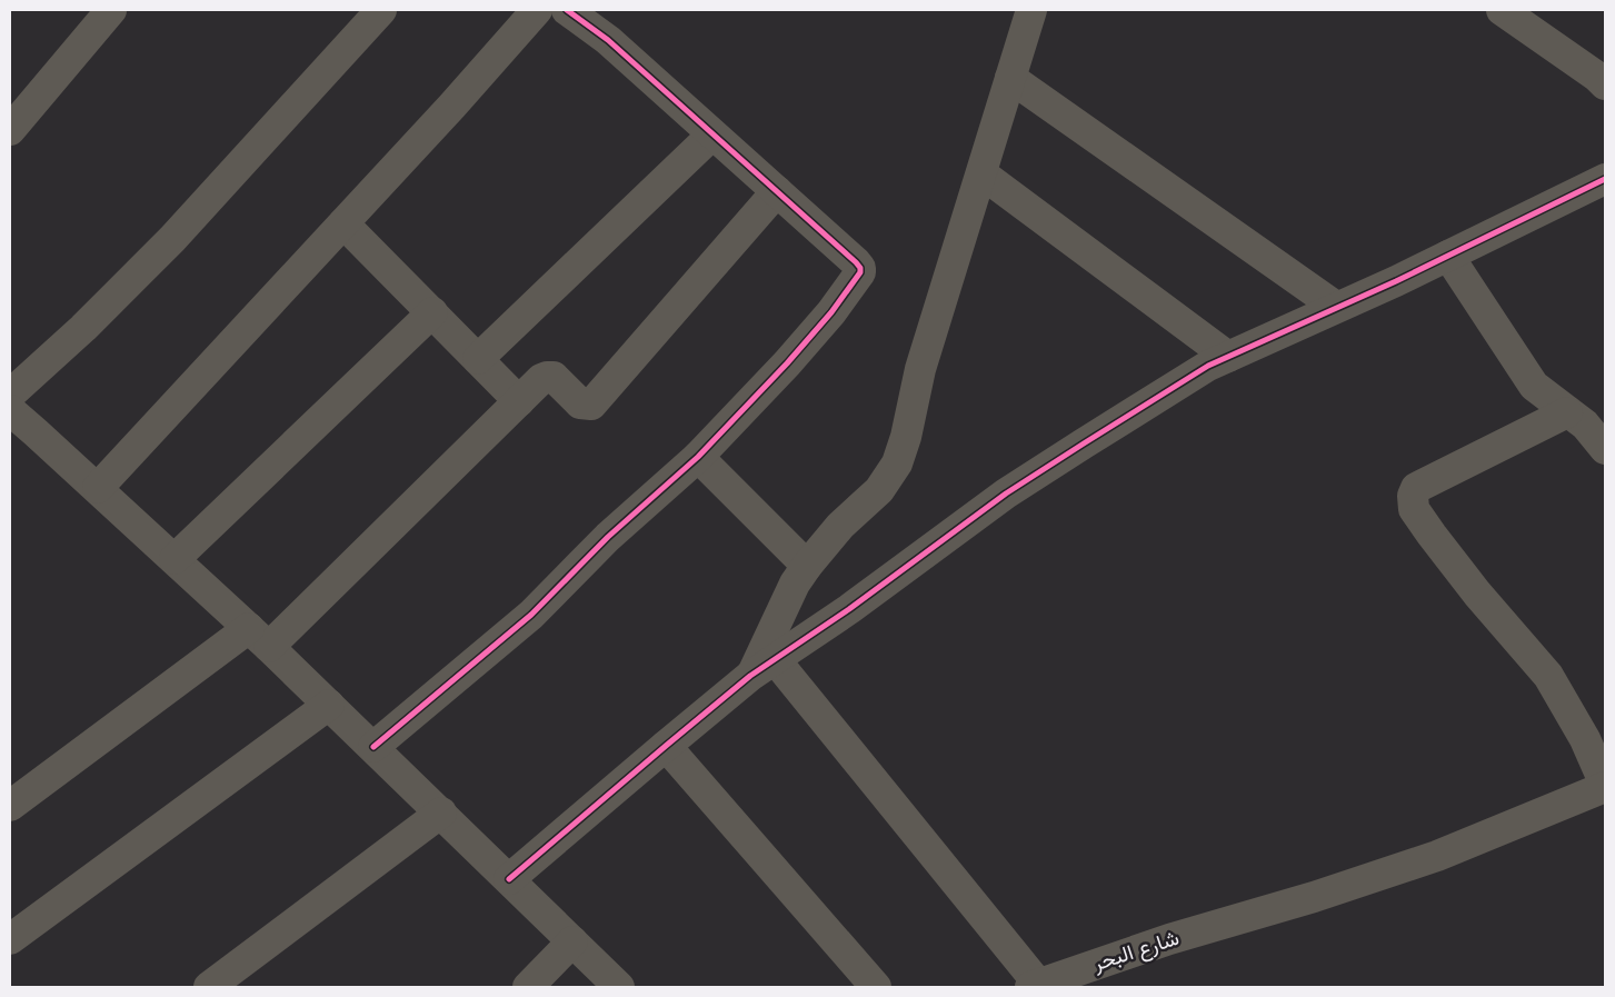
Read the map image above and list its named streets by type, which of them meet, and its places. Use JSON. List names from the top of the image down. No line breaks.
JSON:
{"streets":{"street":["شارع البحر"]}}
